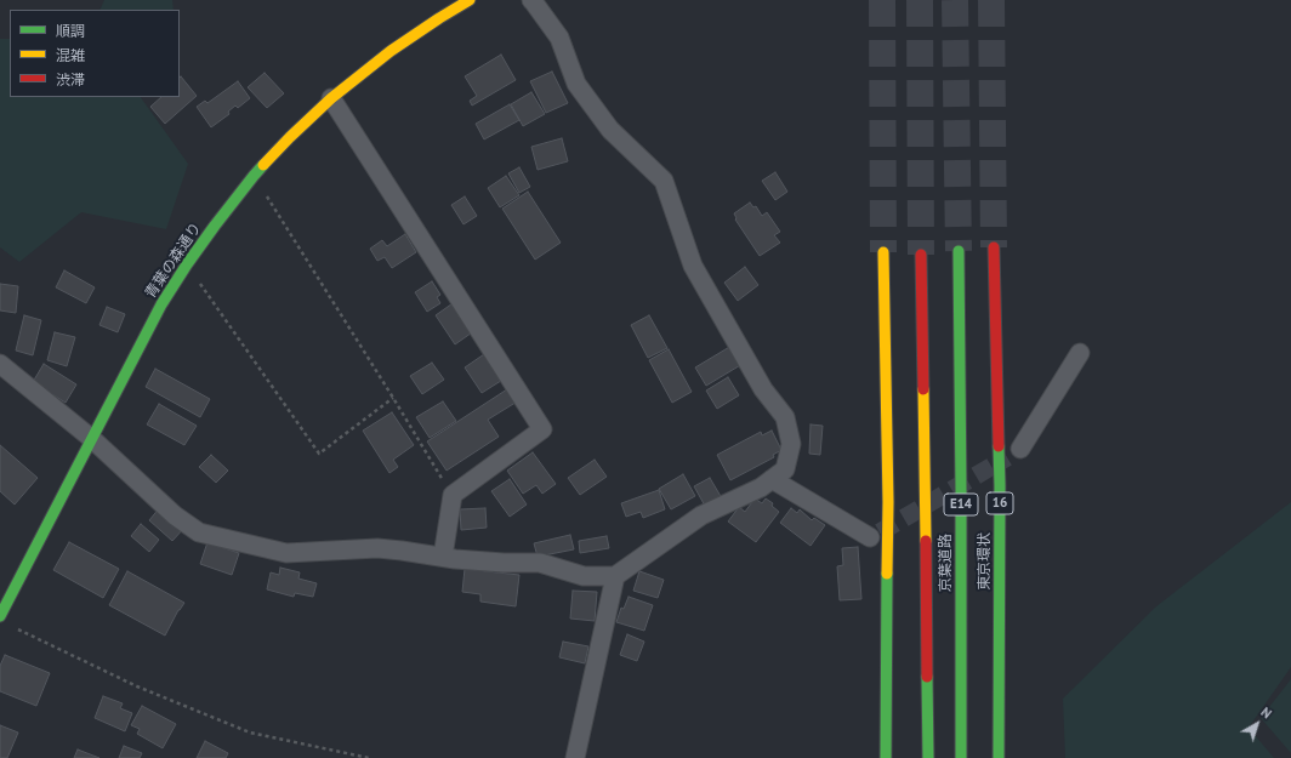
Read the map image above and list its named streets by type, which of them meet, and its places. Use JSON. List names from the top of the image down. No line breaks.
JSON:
{"streets":{"main road":["青葉の森通り","16","E14","東京環状","京葉道路"]},"legend":["順調","混雑","渋滞"],"north":"top right"}
